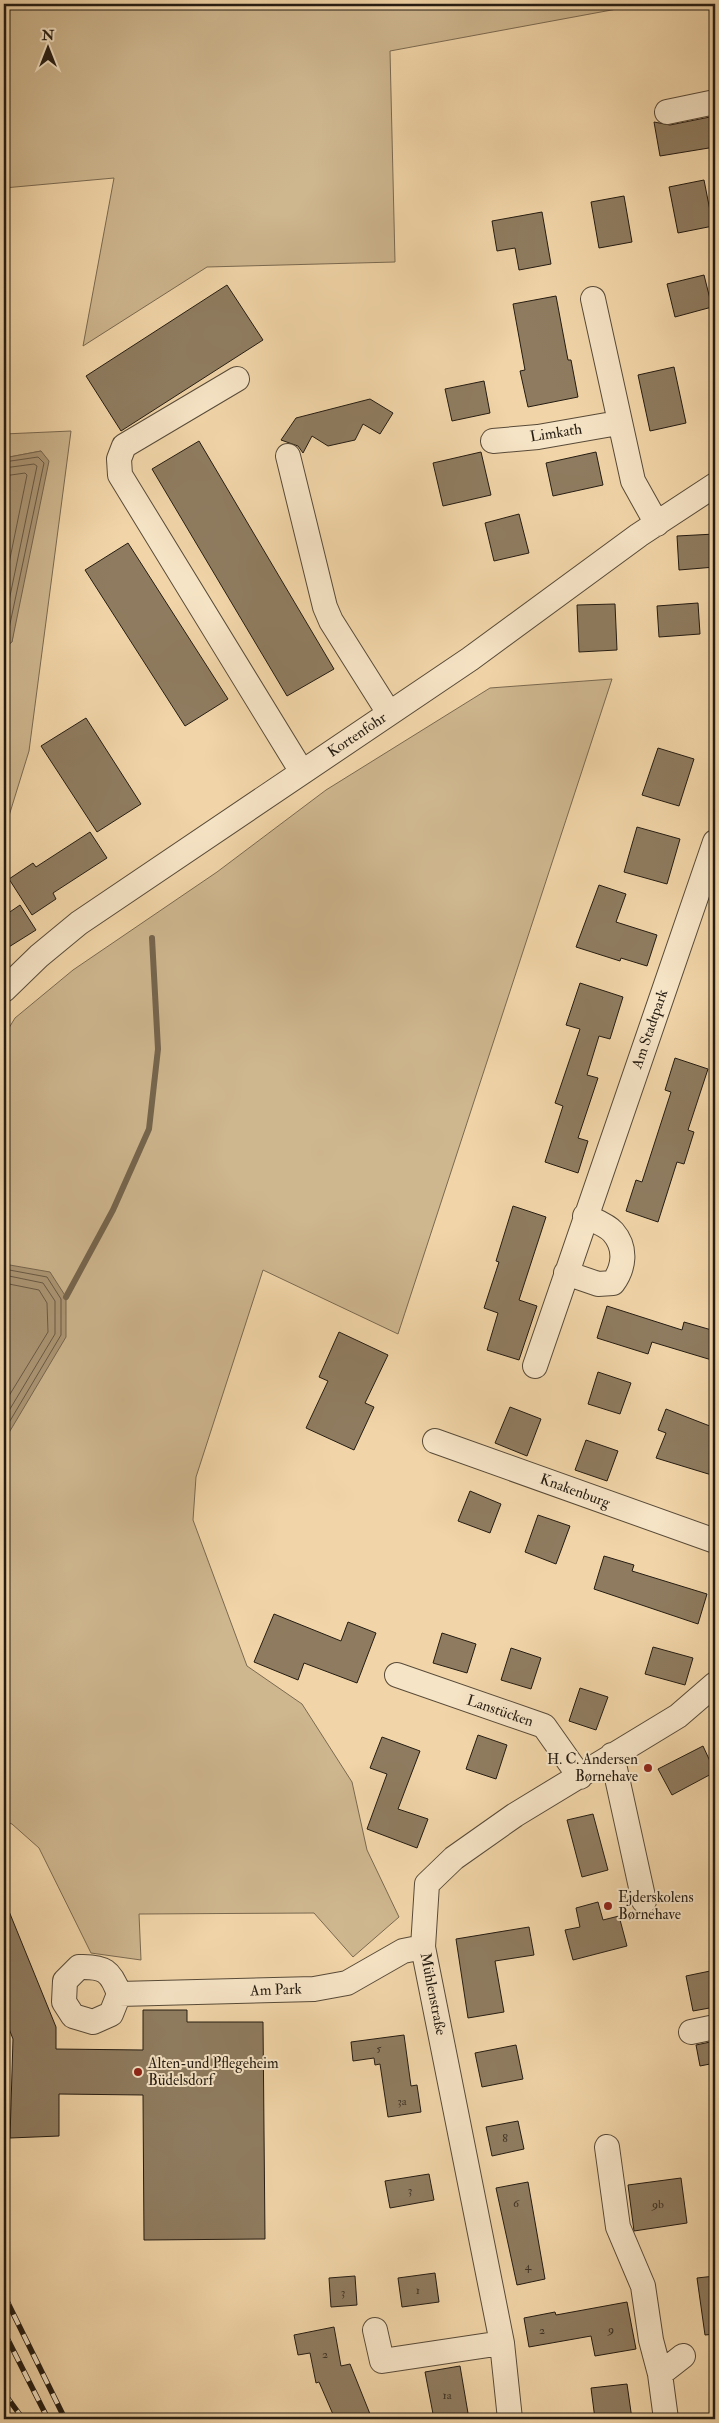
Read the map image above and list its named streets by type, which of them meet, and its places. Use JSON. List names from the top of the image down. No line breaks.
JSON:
{"streets":{"street":["Limkath","Kortenfohr","Am Stadtpark","Knakenburg","Lanstücken","Am Park","Mühlenstraße"]},"crossings":[["Lanstücken","Mühlenstraße"],["Am Park","Mühlenstraße"]],"places":["H. C. Andersen Børnehave","Ejderskolens Børnehave","Alten-und Pflegeheim Büdelsdorf"],"house_numbers":["5","3a","8","3","6","9b","4","1","3","9","2","2","1a"],"north":"top"}
